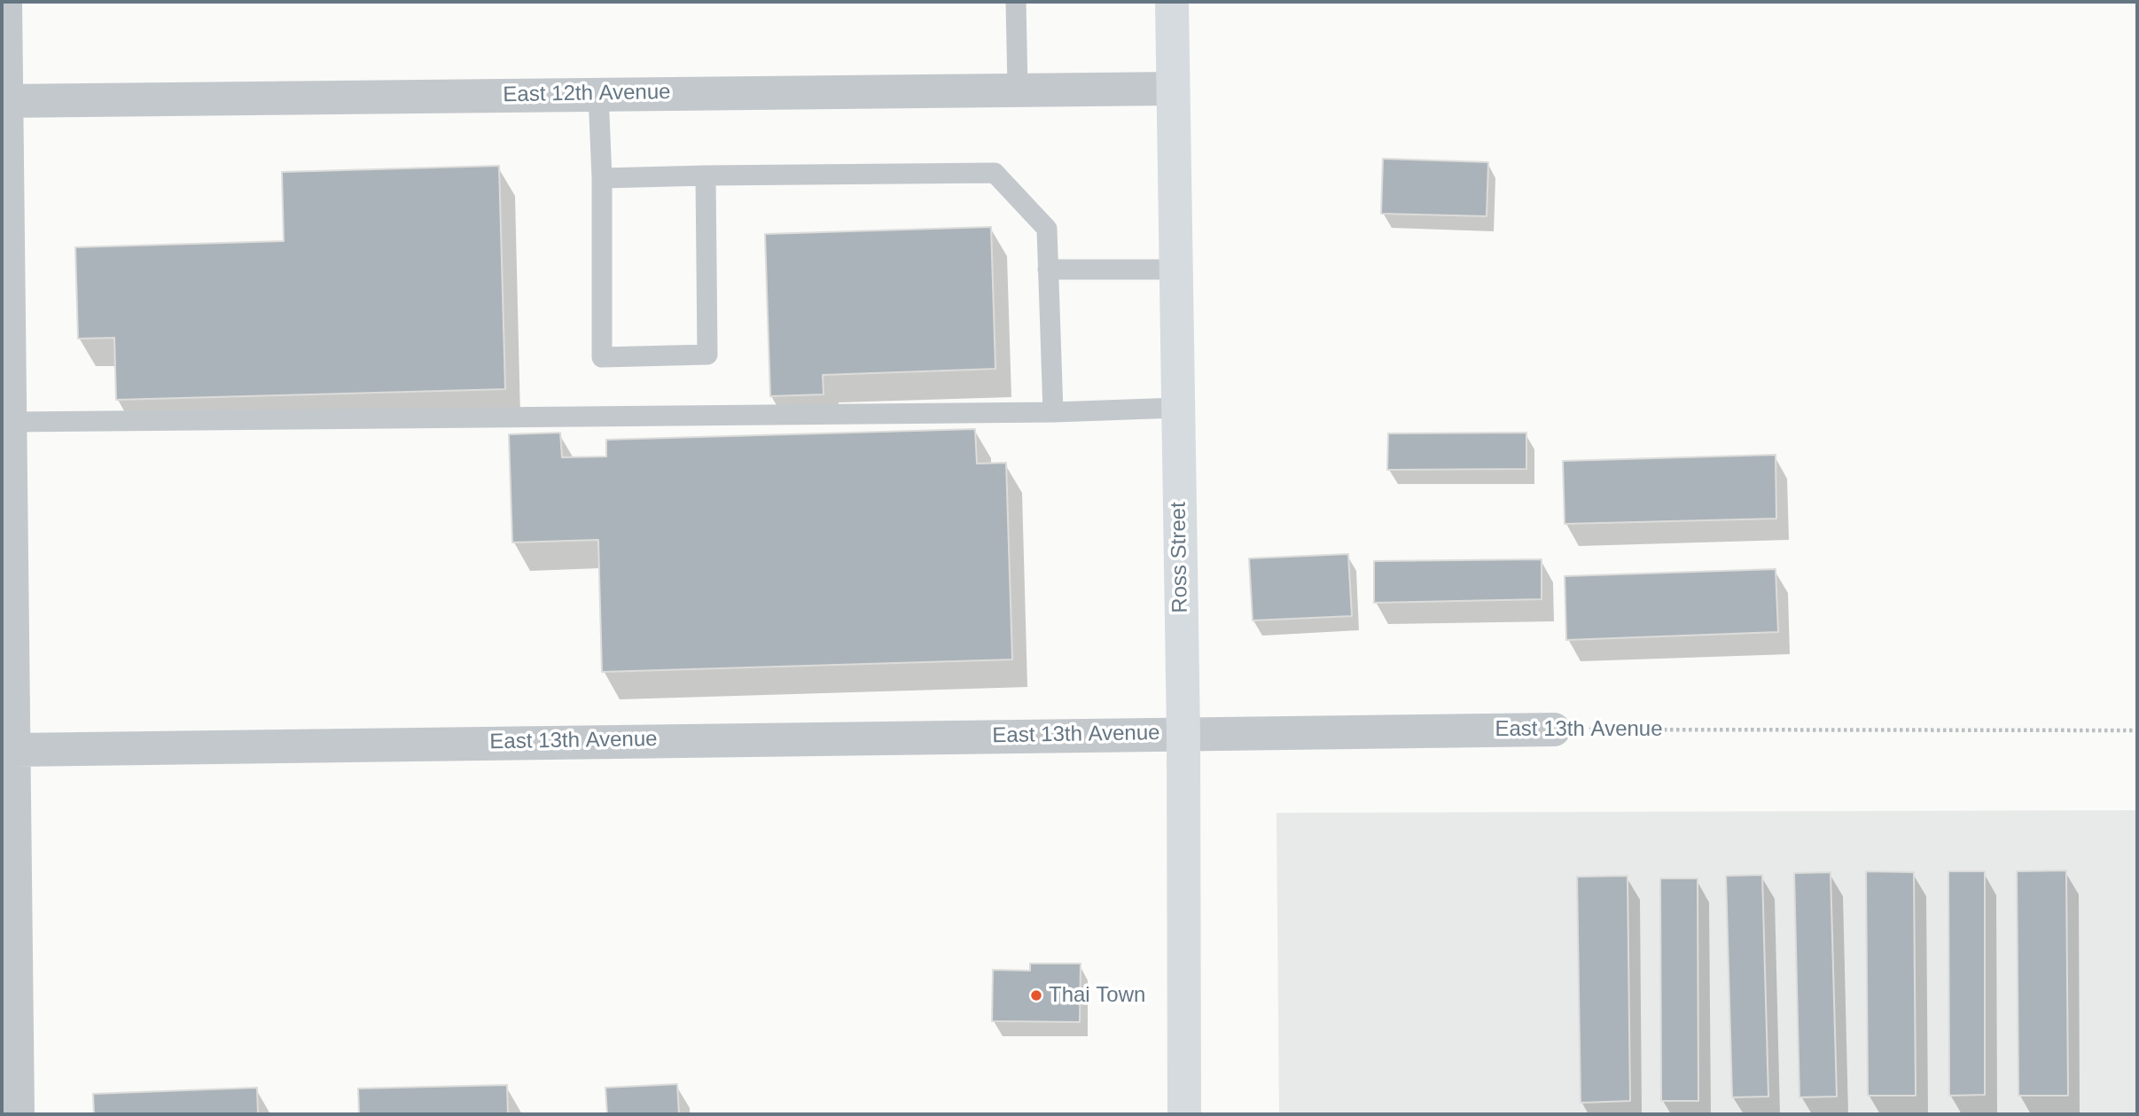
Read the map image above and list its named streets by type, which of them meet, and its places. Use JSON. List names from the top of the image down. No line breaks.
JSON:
{"streets":{"main road":["Ross Street"],"street":["East 12th Avenue","East 13th Avenue"]},"crossings":[["East 12th Avenue","Ross Street"],["Ross Street","East 13th Avenue"]],"places":["Thai Town"]}
